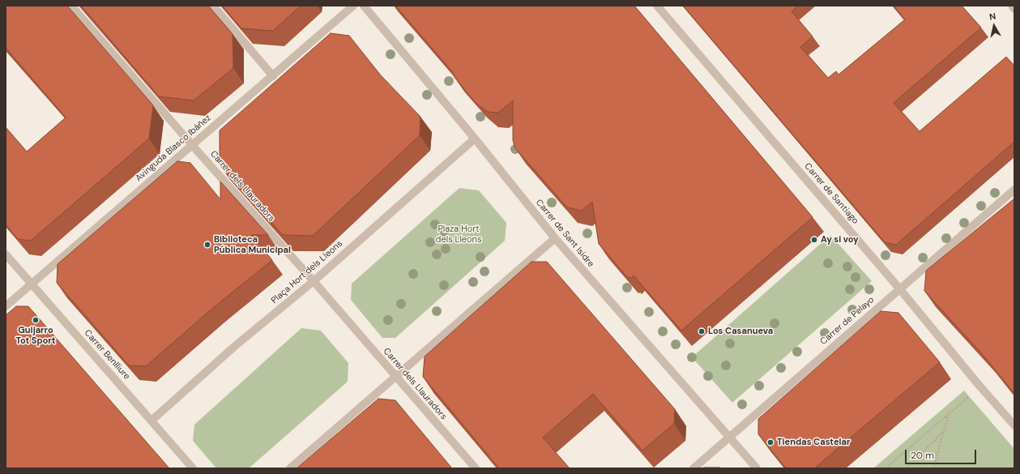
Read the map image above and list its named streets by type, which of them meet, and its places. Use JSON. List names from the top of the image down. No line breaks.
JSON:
{"streets":{"street":["Avinguda Blasco Ibáñez","Carrer dels Llauradors","Carrer de Santiago","Carrer de Sant Isidre","Plaça Hort dels Lleons","Carrer de Pelayo","Carrer Benlliure"]},"crossings":[["Avinguda Blasco Ibáñez","Carrer dels Llauradors"],["Avinguda Blasco Ibáñez","Carrer Benlliure"],["Carrer dels Llauradors","Plaça Hort dels Lleons"],["Carrer de Santiago","Carrer de Pelayo"],["Carrer de Sant Isidre","Plaça Hort dels Lleons"],["Carrer de Sant Isidre","Carrer de Pelayo"],["Plaça Hort dels Lleons","Carrer Benlliure"]],"parks":["Plaza Hort dels Lleons"],"places":["Ay si voy","Biblioteca Pública Municipal","Guijarro Tot Sport","Los Casanueva","Tiendas Castelar"],"scale_bar":"20 m","north":"top"}
